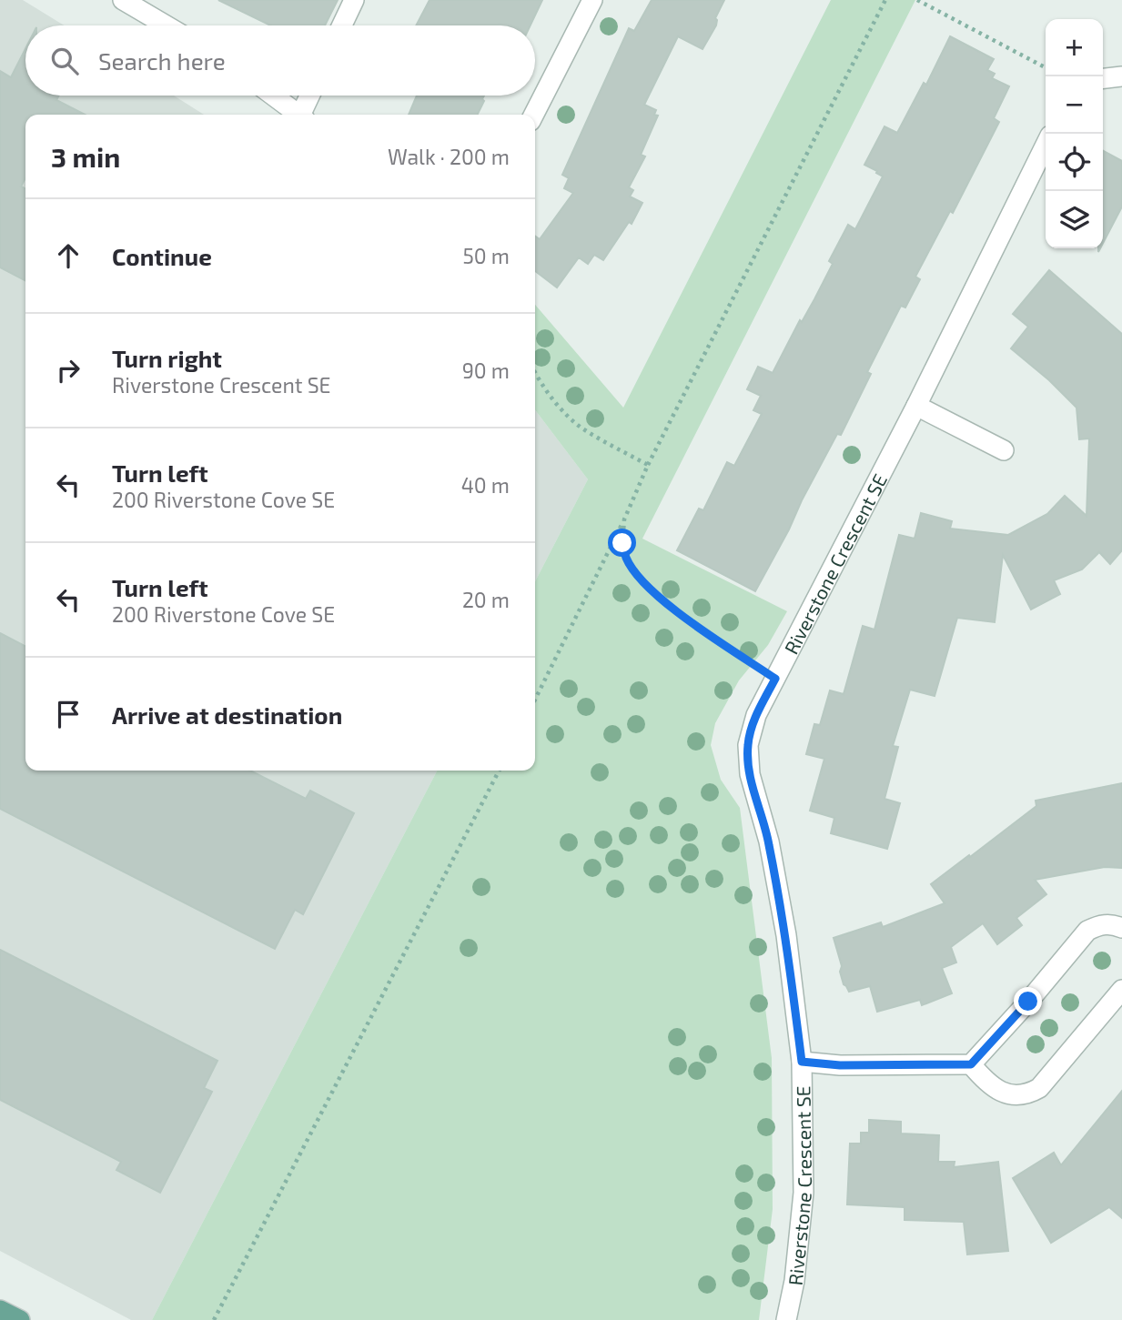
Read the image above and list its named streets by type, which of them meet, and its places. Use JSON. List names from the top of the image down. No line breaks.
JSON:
{"streets":{"street":["Riverstone Crescent SE"]},"page":{"map_buttons":["+","−"],"search":"Search here","heading":["3 min","Walk · 200 m"],"list":[["Continue","50 m"],["Turn right","Riverstone Crescent SE","90 m"],["Turn left","200 Riverstone Cove SE","40 m"],["Turn left","200 Riverstone Cove SE","20 m"],"Arrive at destination"]}}
